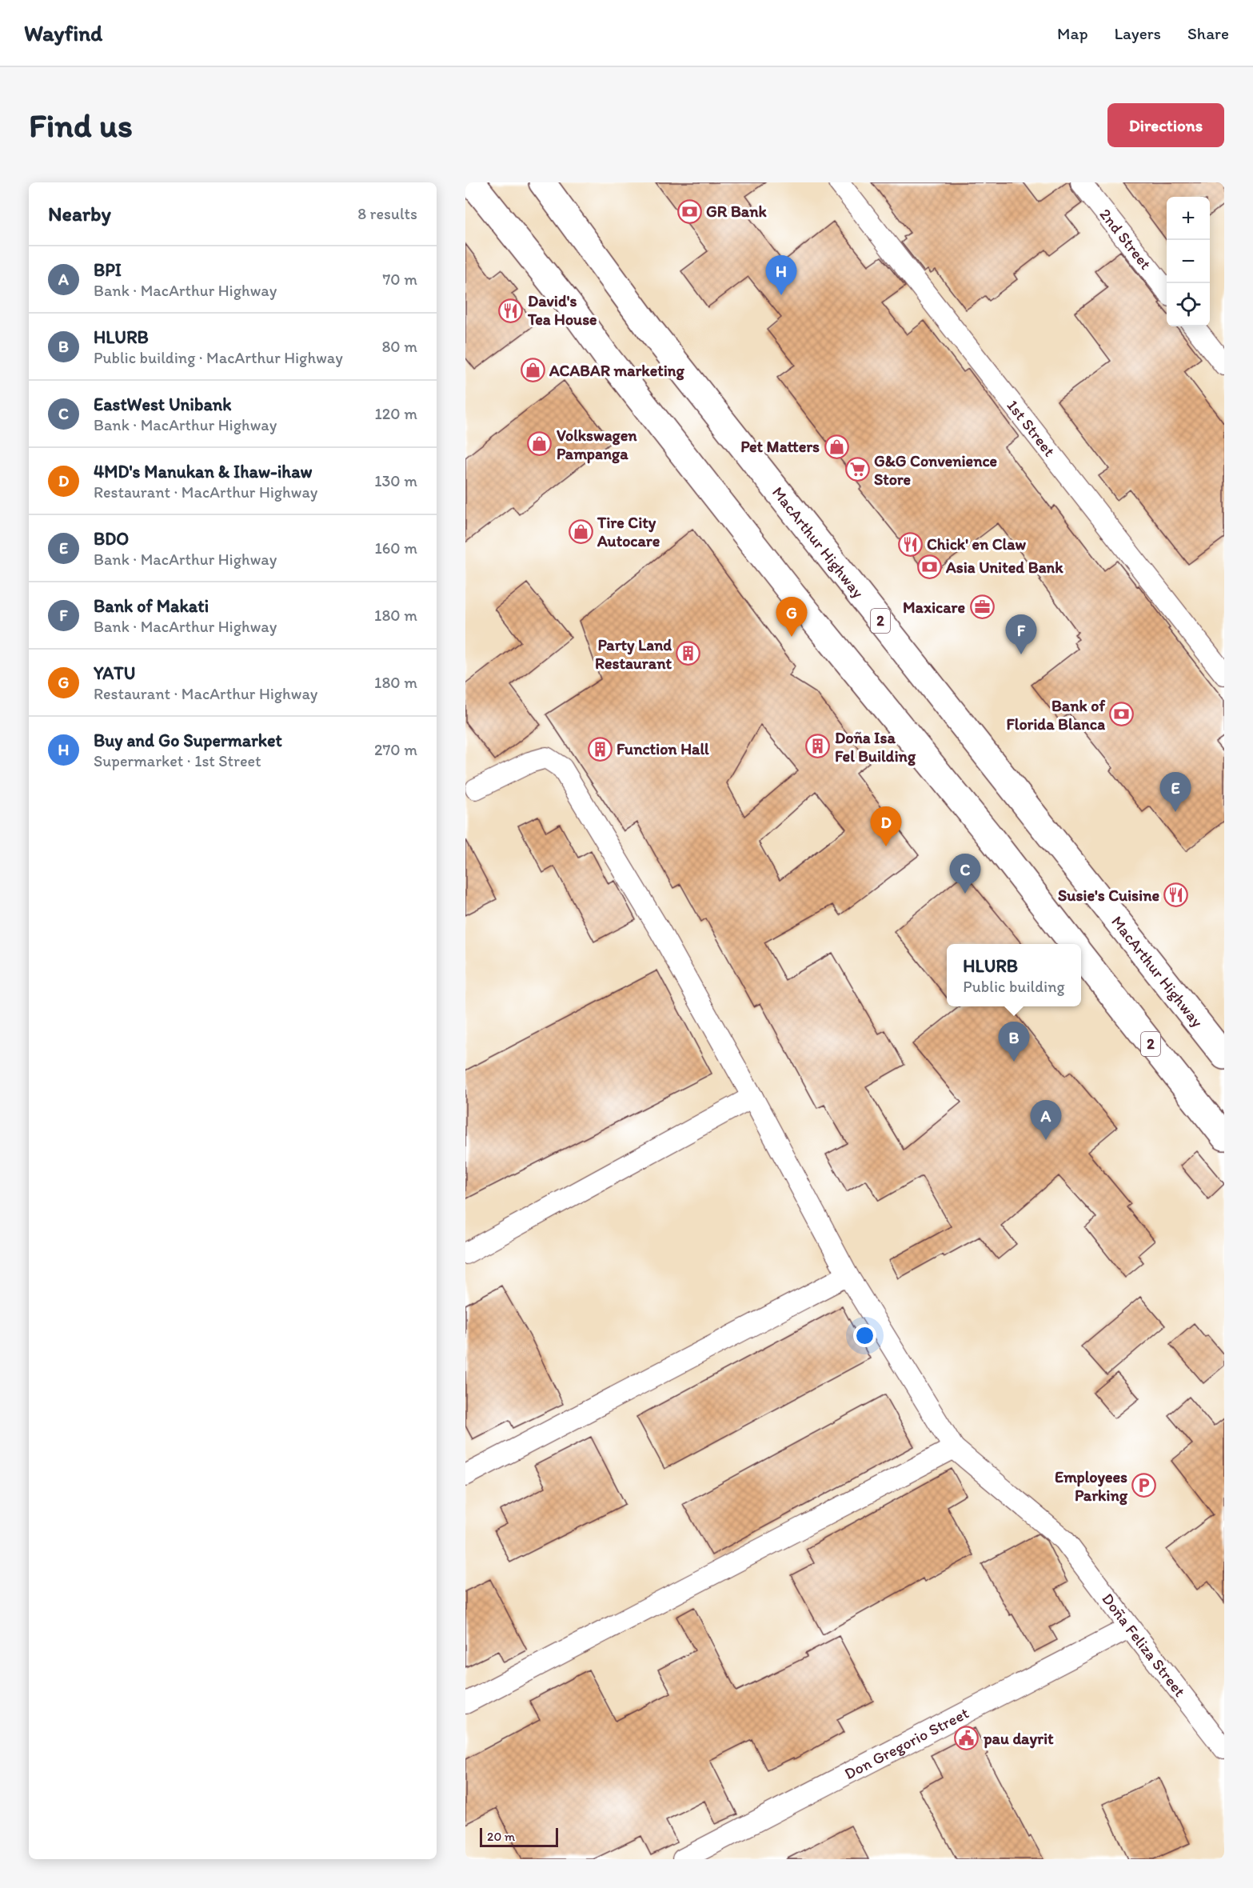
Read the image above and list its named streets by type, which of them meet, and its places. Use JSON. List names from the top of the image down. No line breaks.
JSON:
{"streets":{"highway":["MacArthur Highway","2"],"street":["2nd Street","1st Street","Doña Feliza Street","Don Gregorio Street"]},"crossings":[["Doña Feliza Street","Don Gregorio Street"]],"places":{"bank":["GR Bank","Asia United Bank","Bank of Florida Blanca"],"restaurant":["David's Tea House","Chick' en Claw","Susie's Cuisine"],"shop":["ACABAR marketing","Volkswagen Pampanga","Pet Matters","Tire City Autocare"],"supermarket":["G&G Convenience Store"],"office":["Maxicare"],"building":["Party Land Restaurant","Doña Isa Fel Building","Function Hall"],"parking":["Employees Parking"],"public building":["pau dayrit"]},"scale_bar":"20 m","page":{"header":"Wayfind","nav":["Map","Layers","Share"],"buttons":"Directions","title":"Find us","heading":["Nearby","8 results"],"map_buttons":["+","−"],"list":[{"mark":"A","name":"BPI","note":"Bank · MacArthur Highway","value":"70 m"},{"mark":"B","name":"HLURB","note":"Public building · MacArthur Highway","value":"80 m"},{"mark":"C","name":"EastWest Unibank","note":"Bank · MacArthur Highway","value":"120 m"},{"mark":"D","name":"4MD's Manukan & Ihaw-ihaw","note":"Restaurant · MacArthur Highway","value":"130 m"},{"mark":"E","name":"BDO","note":"Bank · MacArthur Highway","value":"160 m"},{"mark":"F","name":"Bank of Makati","note":"Bank · MacArthur Highway","value":"180 m"},{"mark":"G","name":"YATU","note":"Restaurant · MacArthur Highway","value":"180 m"},{"mark":"H","name":"Buy and Go Supermarket","note":"Supermarket · 1st Street","value":"270 m"}],"pins":["H","G","F","E","D","C","B","A"],"popup":["HLURB","Public building"],"scale":"20 m"}}
